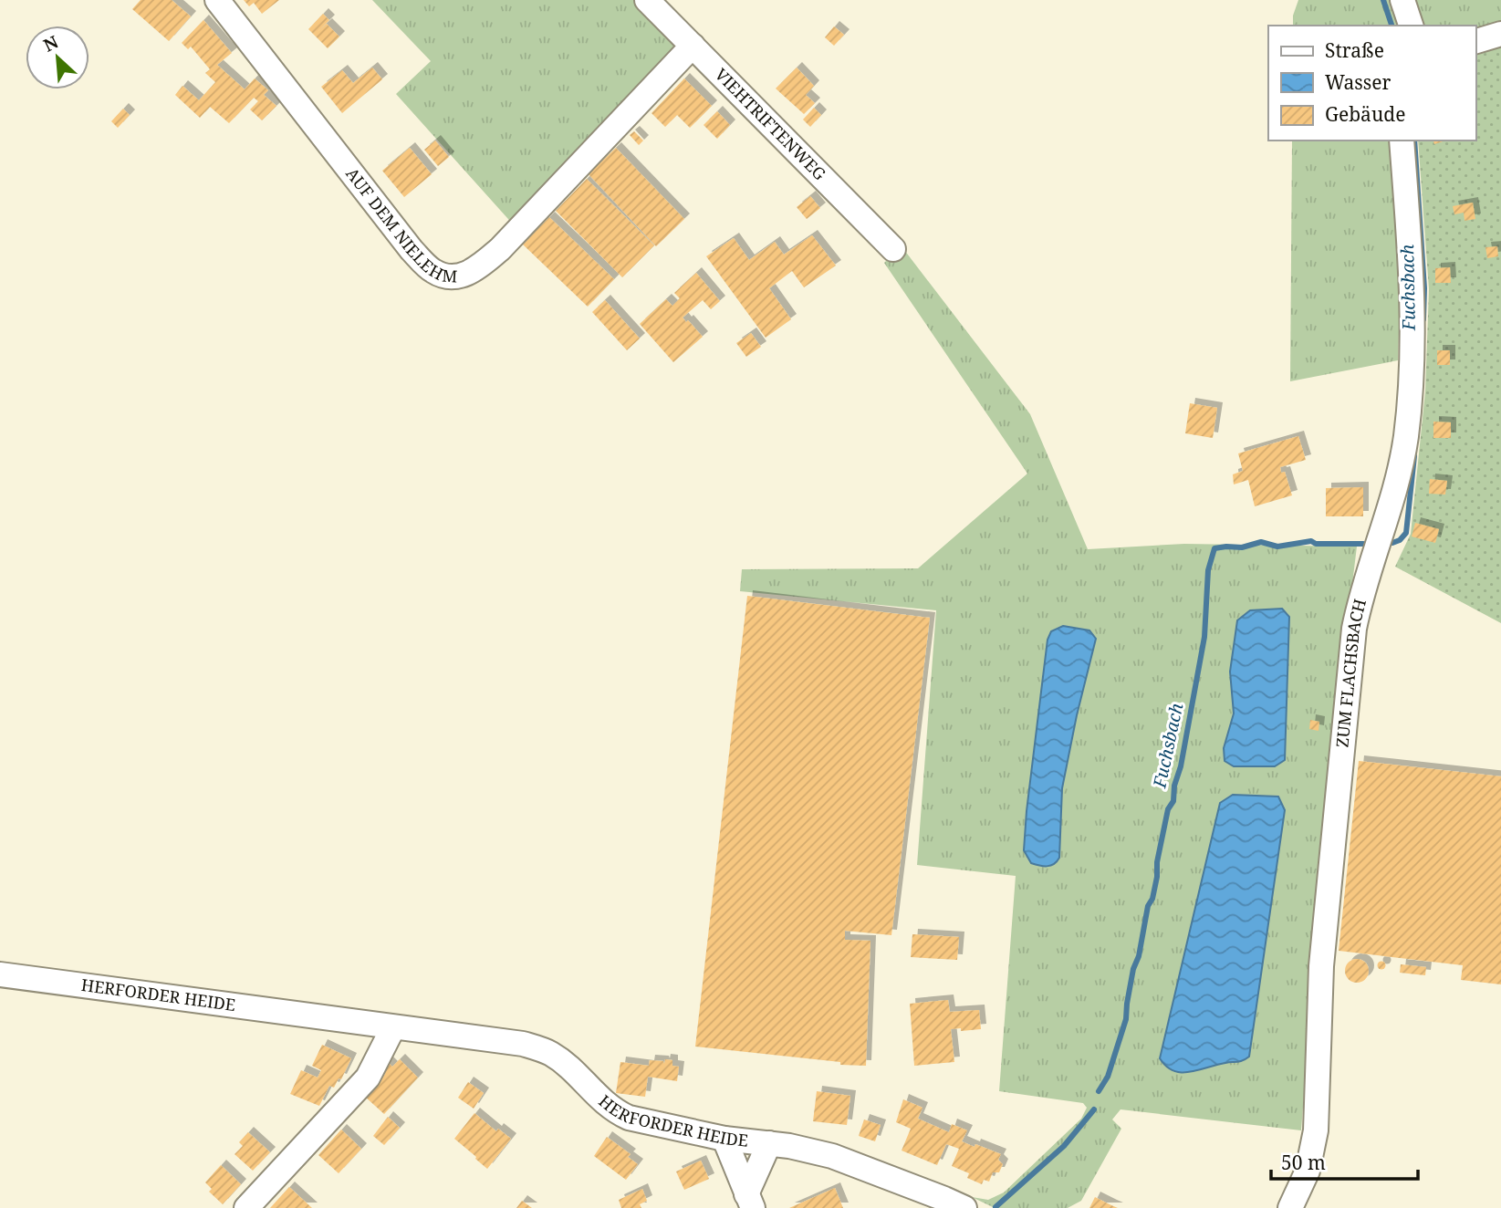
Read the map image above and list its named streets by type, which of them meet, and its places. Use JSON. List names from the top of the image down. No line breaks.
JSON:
{"streets":{"street":["VIEHTRIFTENWEG","AUF DEM NIELEHM","ZUM FLACHSBACH","HERFORDER HEIDE"]},"crossings":[["VIEHTRIFTENWEG","AUF DEM NIELEHM"]],"water":["Fuchsbach"],"legend":["Straße","Wasser","Gebäude"],"scale_bar":"50 m","north":"top left"}
